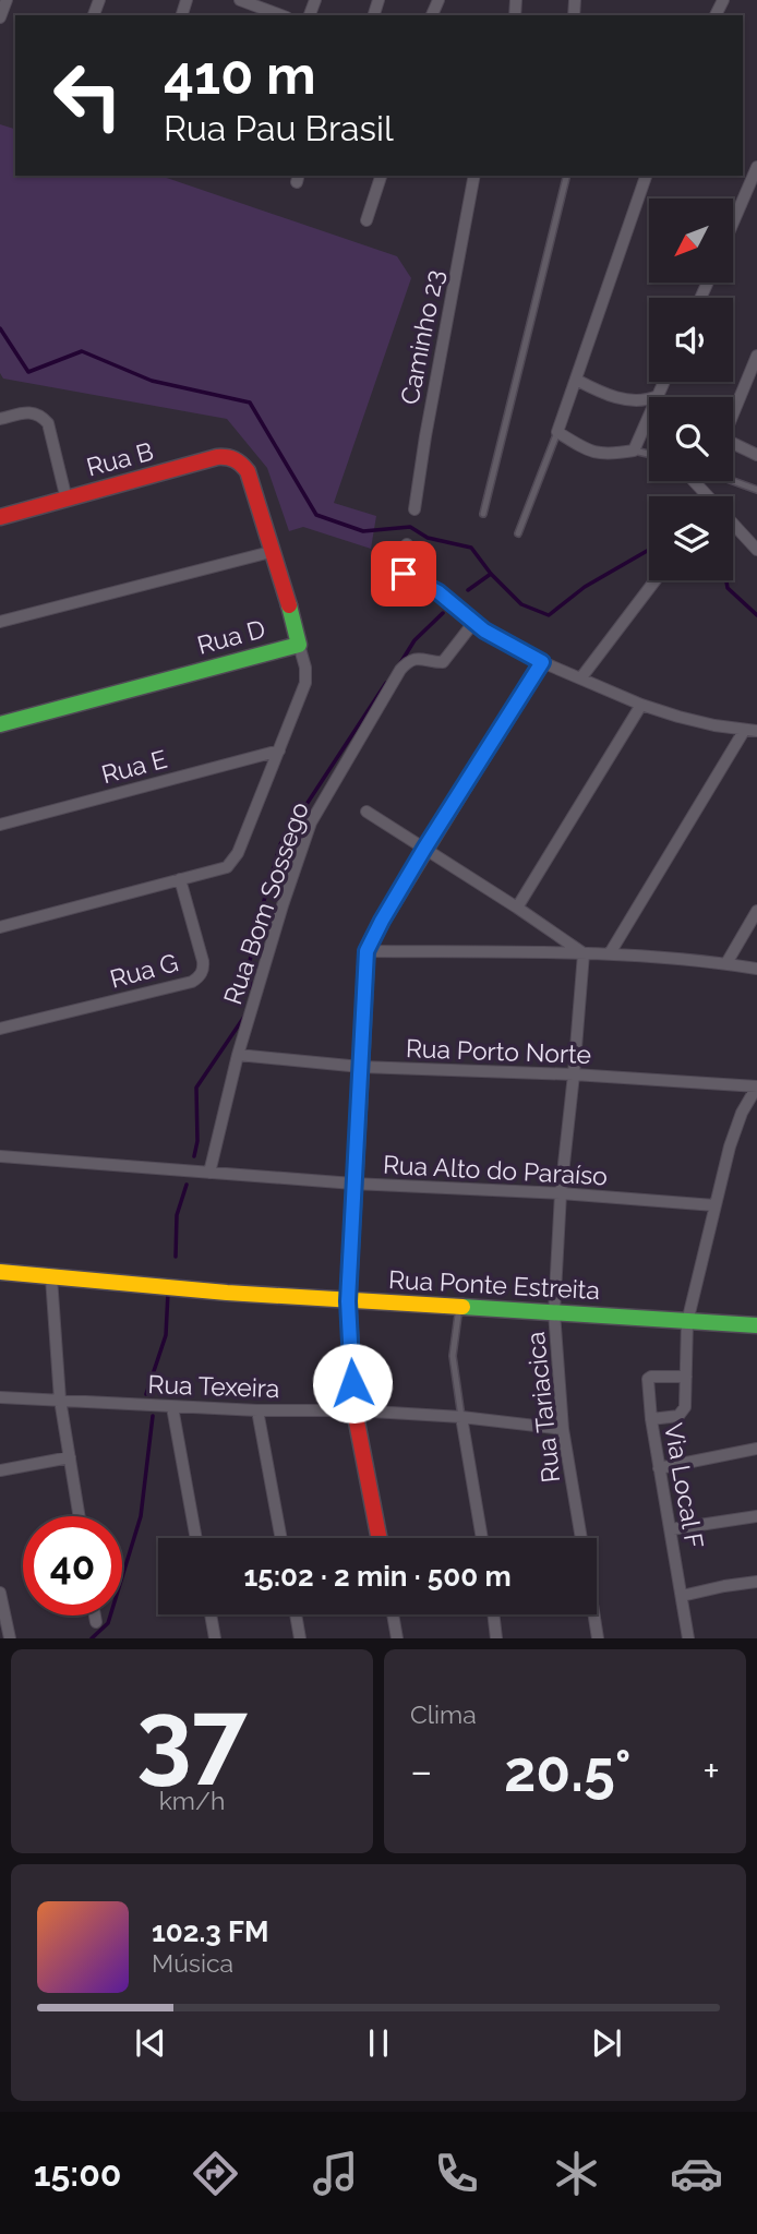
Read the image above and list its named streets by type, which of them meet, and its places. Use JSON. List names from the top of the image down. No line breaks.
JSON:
{"streets":{"street":["Caminho 23","Rua B","Rua D","Rua E","Rua Bom Sossego","Rua G","Rua Porto Norte","Rua Alto do Paraíso","Rua Ponte Estreita","Rua Texeira","Rua Tariacica","Via Local F"]},"crossings":[["Rua B","Rua D"],["Rua D","Rua Bom Sossego"],["Rua E","Rua Bom Sossego"],["Rua Bom Sossego","Rua G"],["Rua Bom Sossego","Rua Porto Norte"],["Rua Bom Sossego","Rua Alto do Paraíso"],["Rua Porto Norte","Rua Tariacica"],["Rua Alto do Paraíso","Rua Tariacica"],["Rua Ponte Estreita","Rua Tariacica"],["Rua Texeira","Rua Tariacica"]],"north":"bottom left","page":{"turn":["410 m","Rua Pau Brasil"],"limit":"40","trip":"15:02 · 2 min · 500 m","tile":[["37","km/h"],"Clima"],"heat":["−","20.5°","+"],"song":["102.3 FM","Música"],"tabs":"15:00"}}
